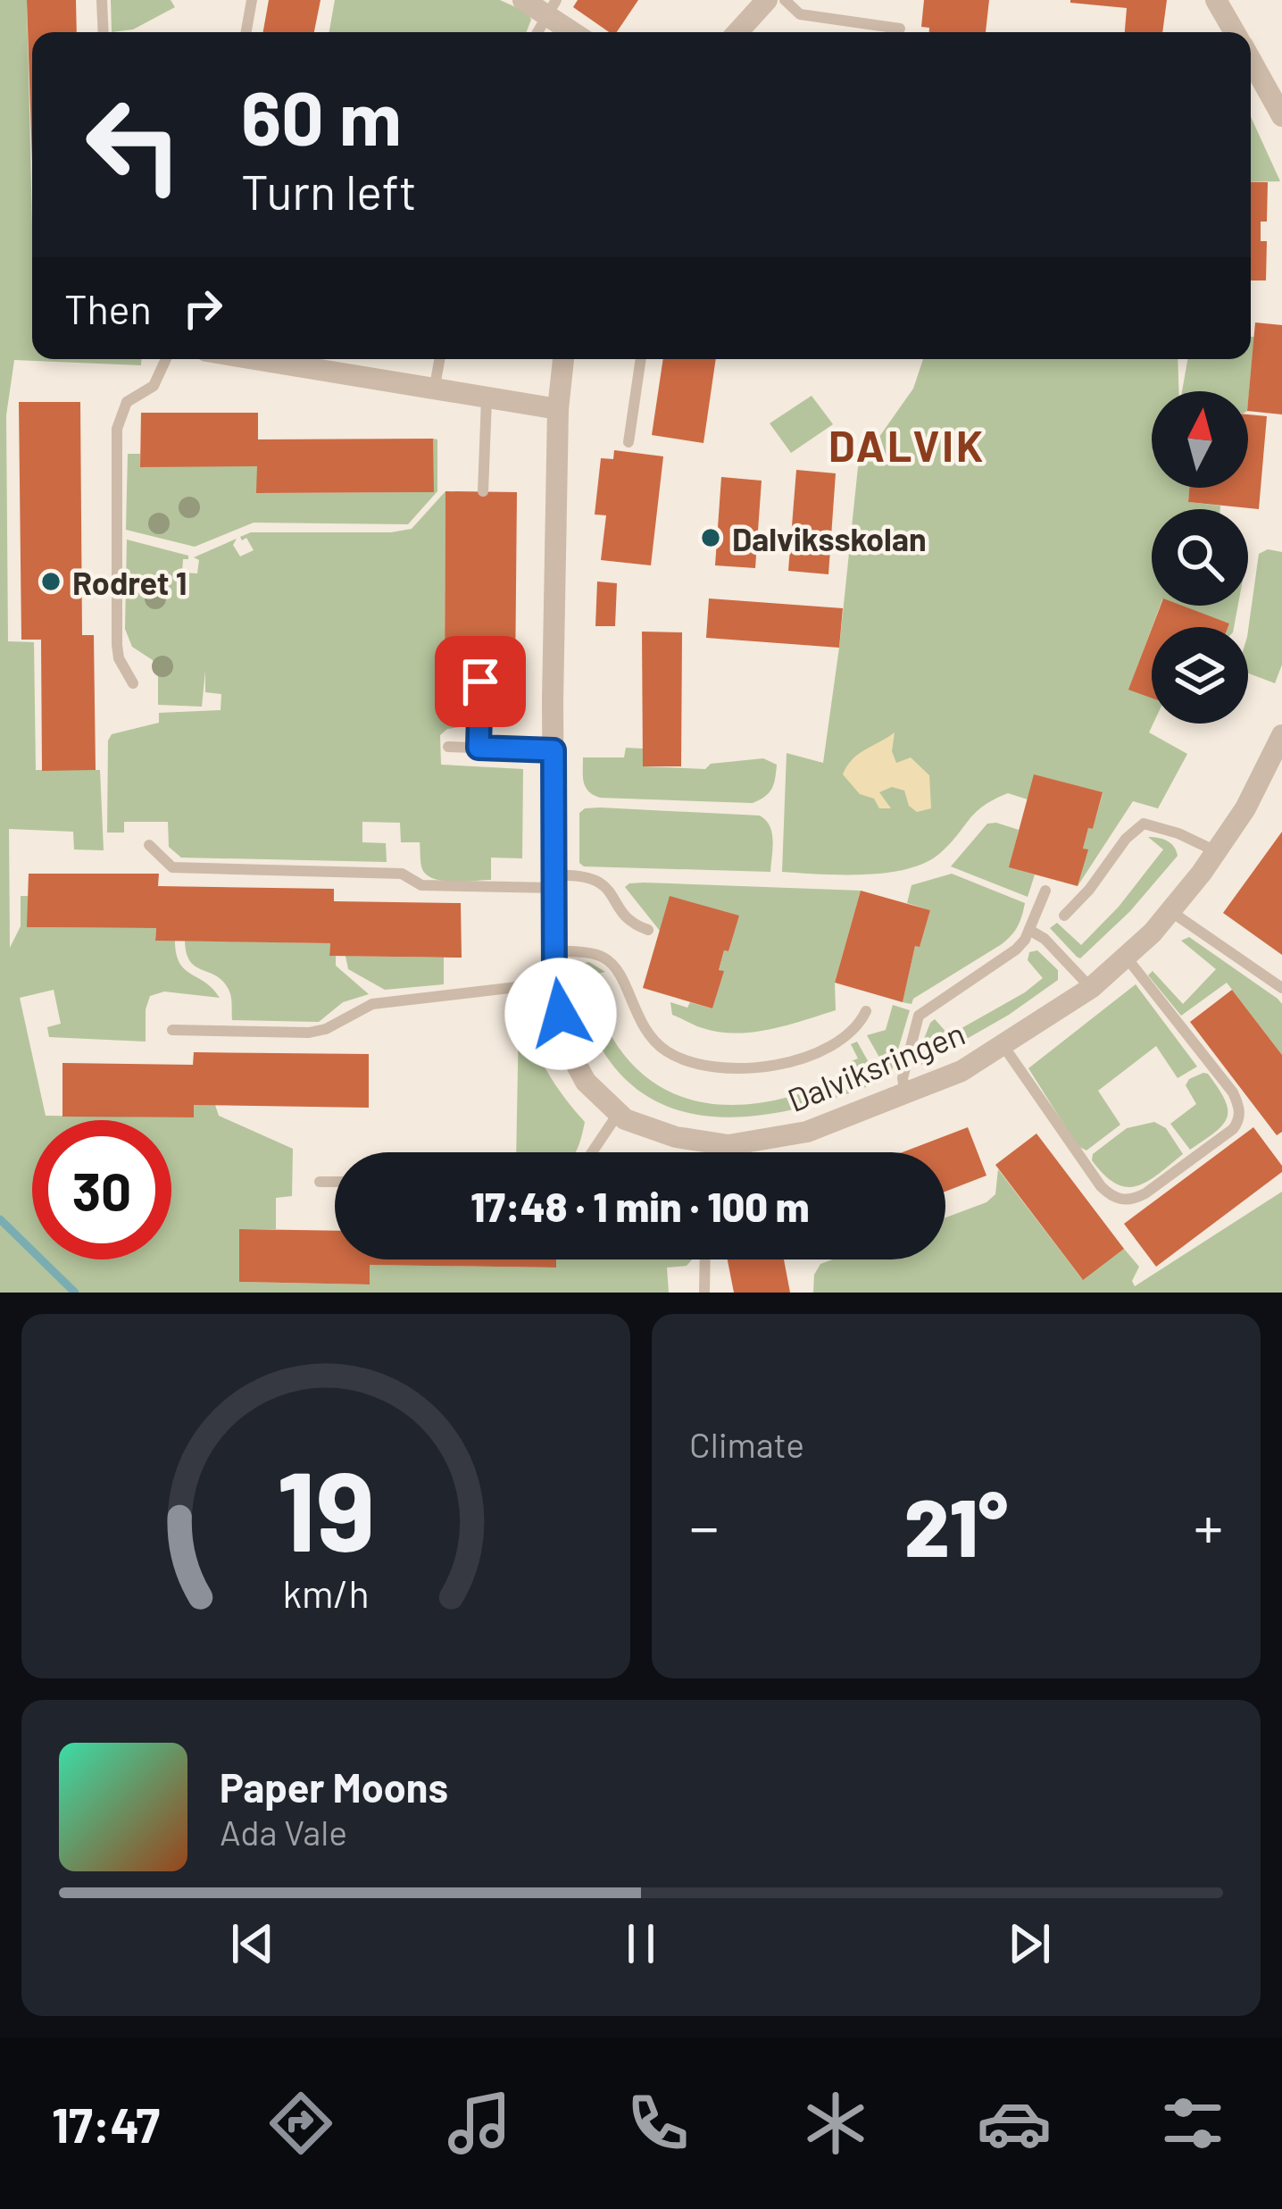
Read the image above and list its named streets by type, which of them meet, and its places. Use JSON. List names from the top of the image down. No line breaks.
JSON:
{"streets":{"street":["Dalviksringen"]},"districts":["DALVIK"],"places":["Dalviksskolan","Rodret 1"],"north":"top","page":{"turn":["60 m","Turn left"],"then":"Then","limit":"30","trip":"17:48 · 1 min · 100 m","tile":"Climate","heat":["−","21°","+"],"song":["Paper Moons","Ada Vale"],"tabs":"17:47","gauge":["19","km/h"]}}
